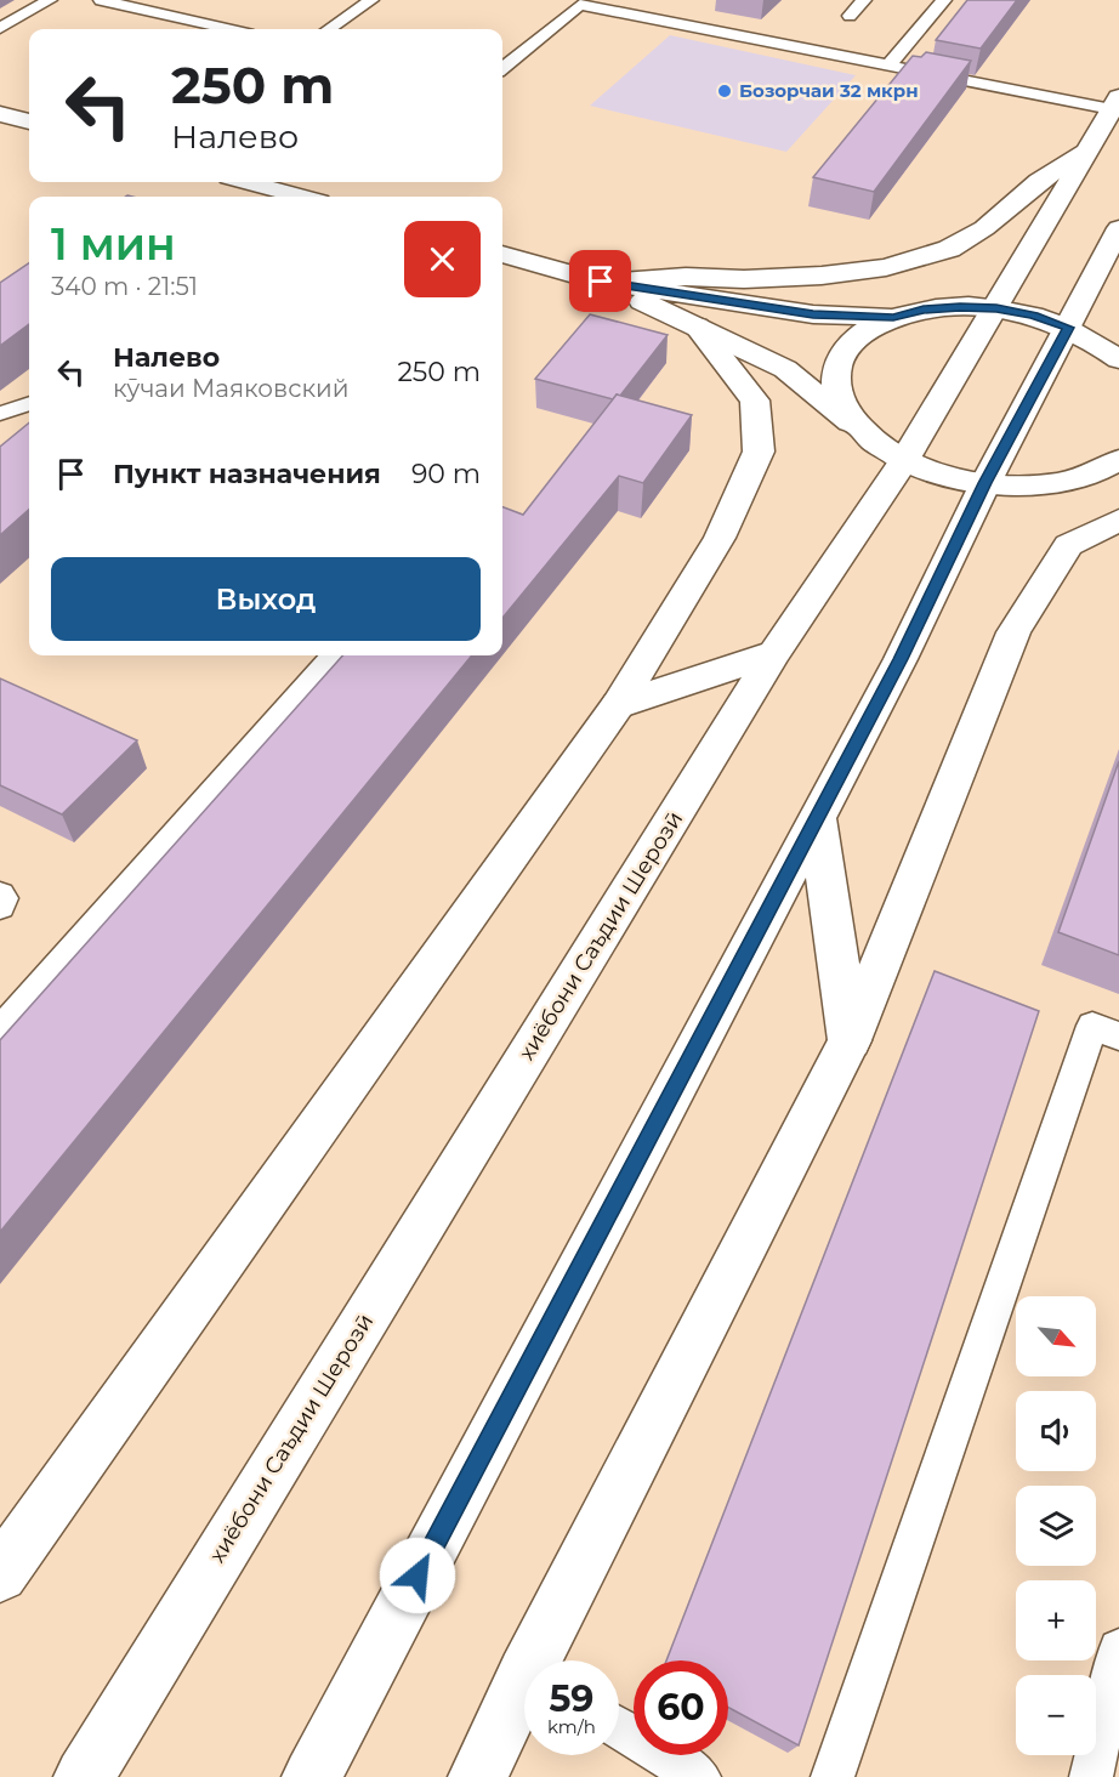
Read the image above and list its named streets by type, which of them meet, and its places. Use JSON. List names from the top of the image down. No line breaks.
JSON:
{"streets":{"main road":["хиёбони Саъдии Шерозӣ"]},"places":["Бозорчаи 32 мкрн"],"north":"bottom right","page":{"turn":["250 m","Налево"],"heading":["1 мин","340 m · 21:51"],"list":[{"name":"Налево","note":"кӯчаи Маяковский","value":"250 m"},{"name":"Пункт назначения","value":"90 m"}],"buttons":"Выход","map_buttons":["+","−"],"speed":"59 km/h","limit":"60"}}
